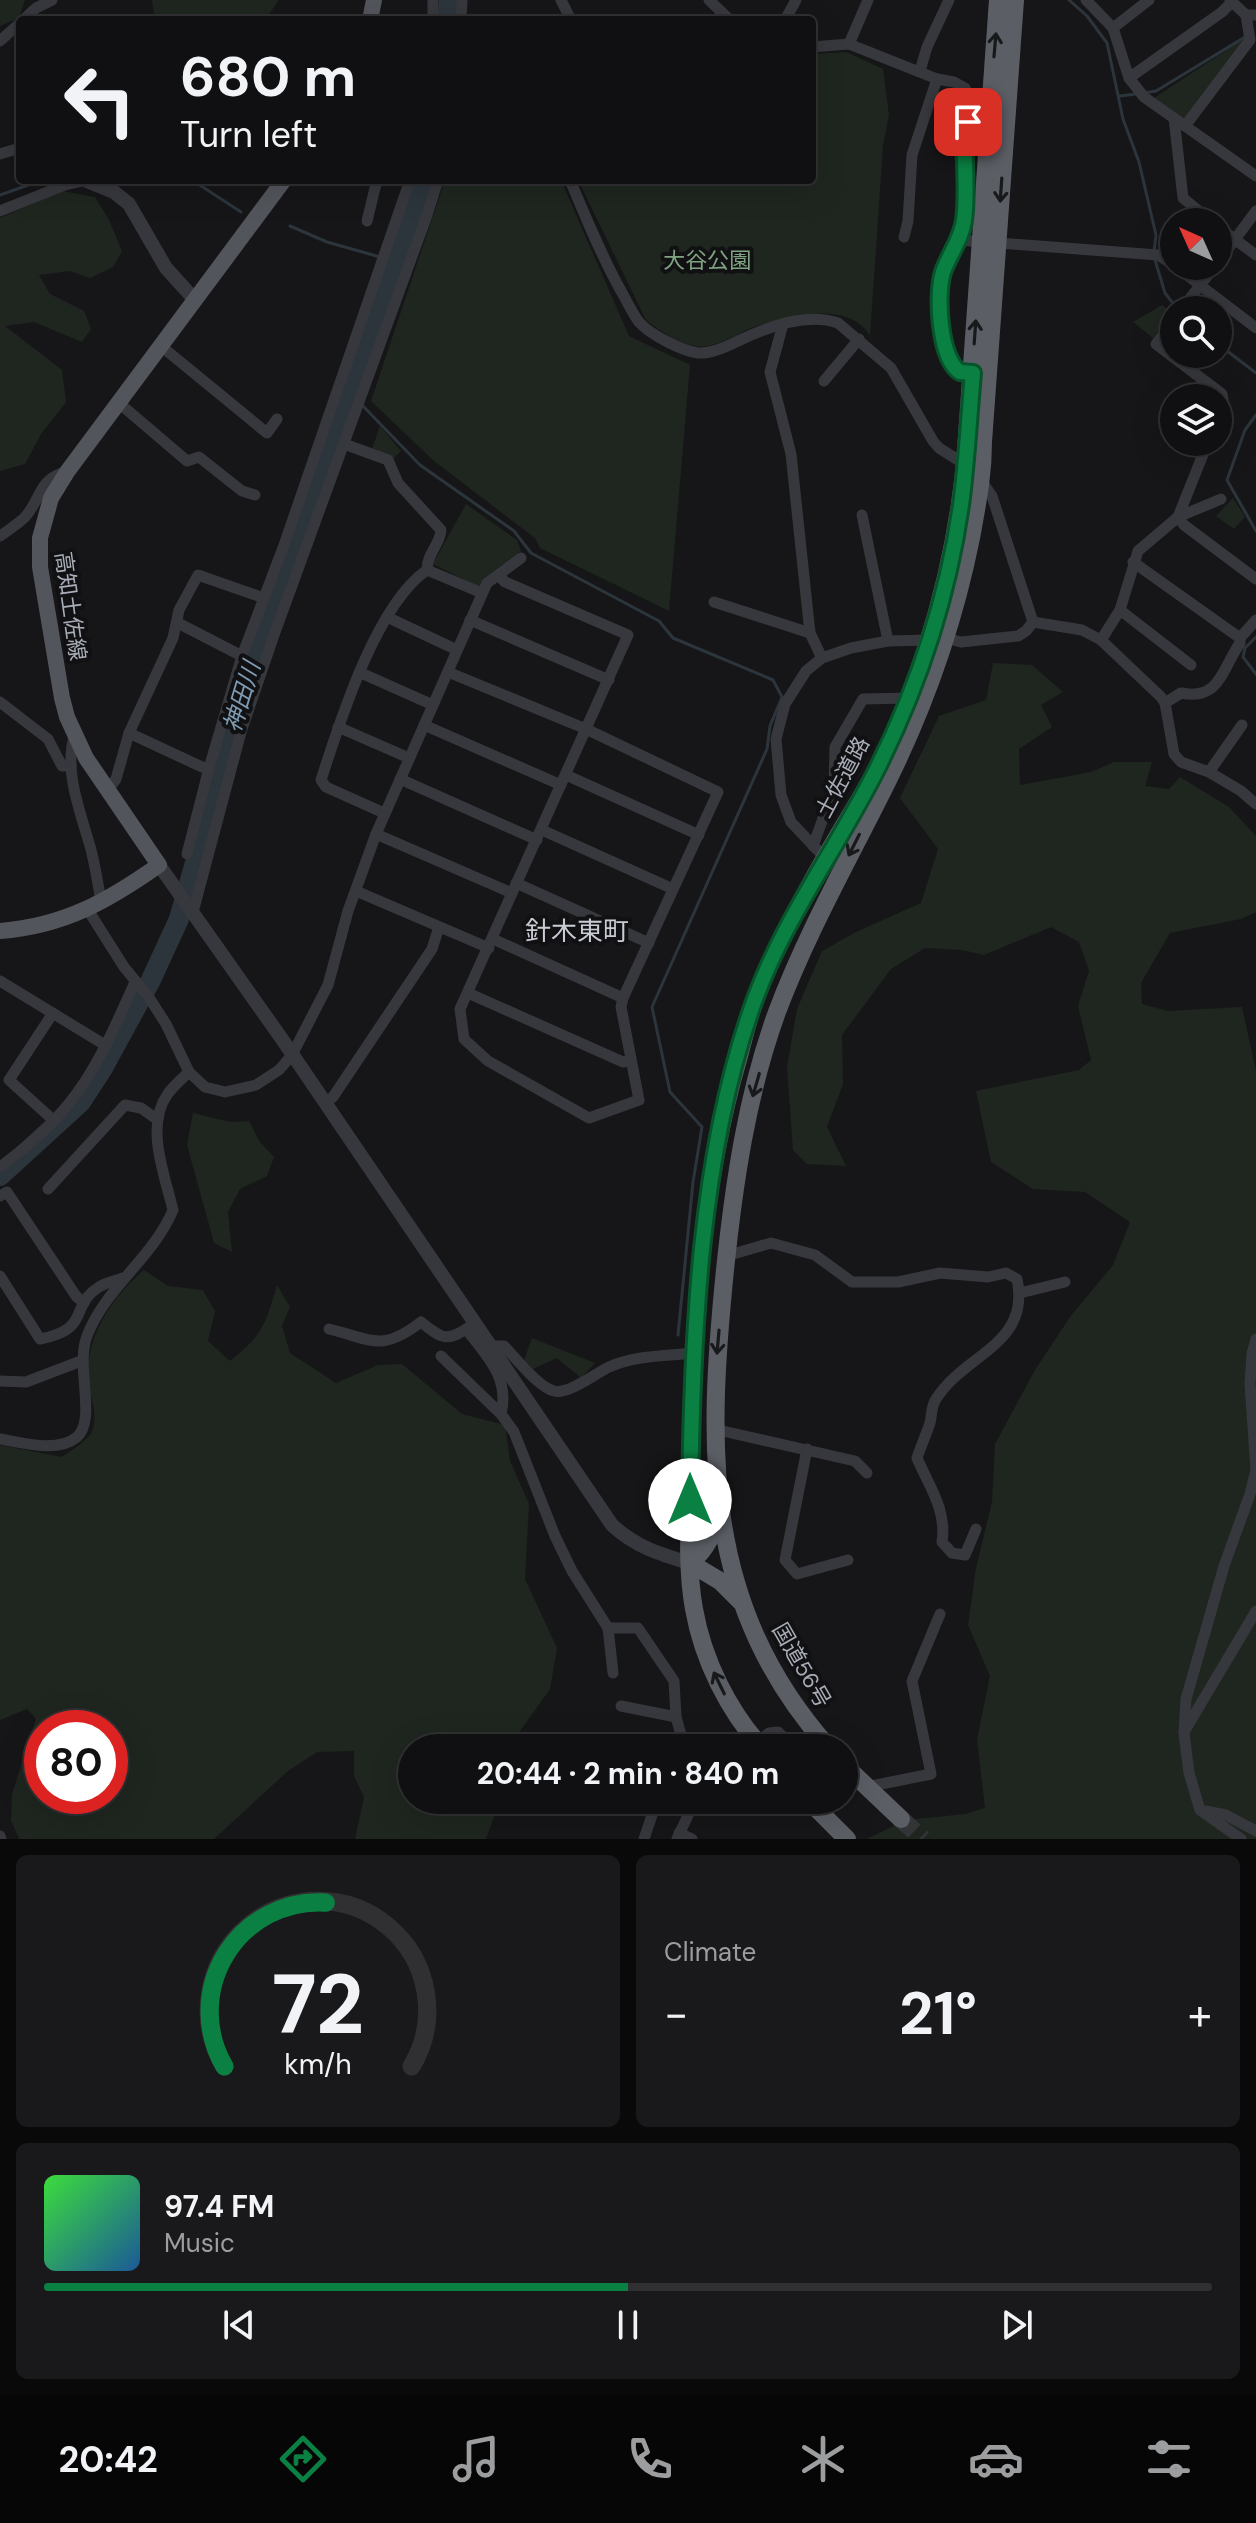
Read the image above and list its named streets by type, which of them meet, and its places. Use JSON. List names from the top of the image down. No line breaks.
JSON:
{"streets":{"highway":["土佐道路","国道56号"],"main road":["高知土佐線"]},"crossings":[["土佐道路","国道56号"]],"districts":["針木東町"],"water":["神田川"],"parks":["大谷公園"],"north":"top left","page":{"turn":["680 m","Turn left"],"limit":"80","trip":"20:44 · 2 min · 840 m","tile":"Climate","heat":["−","21°","+"],"song":["97.4 FM","Music"],"tabs":"20:42","gauge":["72","km/h"]}}
